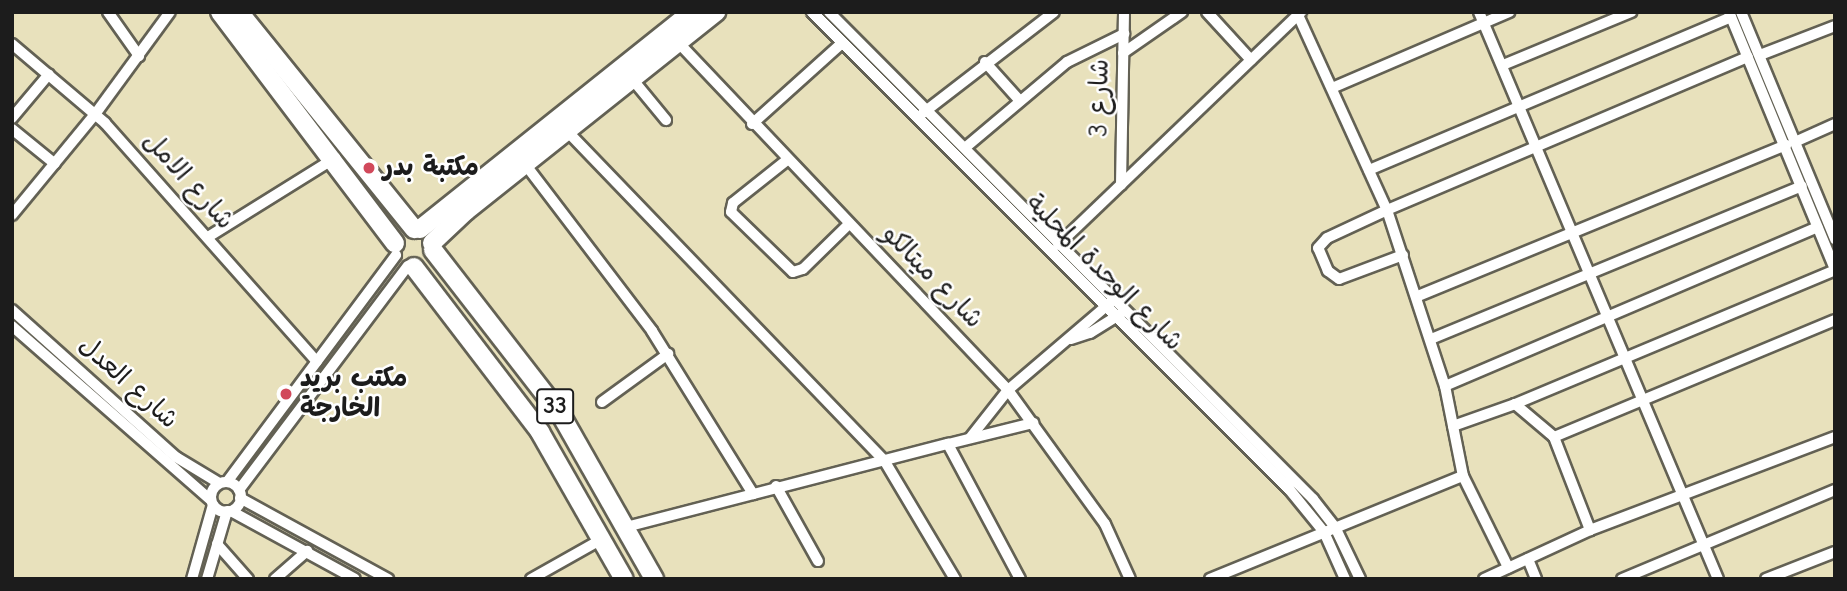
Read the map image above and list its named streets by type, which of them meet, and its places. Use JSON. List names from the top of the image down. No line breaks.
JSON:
{"streets":{"highway":["33"],"street":["شارع 3","شارع الامل","شارع الوحدة المحلية","شارع ميتالكو","شارع العدل"]},"places":["مكتبة بدر","مكتب بريد الخارجة"]}
